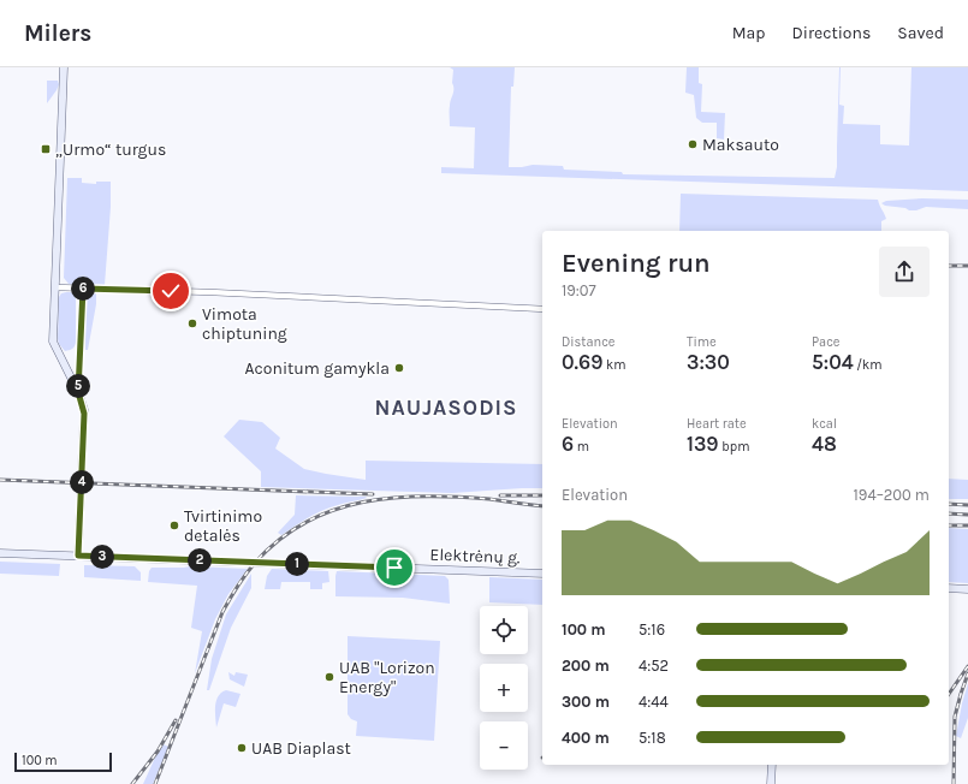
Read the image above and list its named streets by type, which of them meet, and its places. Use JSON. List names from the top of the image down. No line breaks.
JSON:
{"streets":{"street":["Elektrėnų g."]},"districts":["NAUJASODIS"],"places":{"other":["Maksauto","Vimota chiptuning","Aconitum gamykla","Tvirtinimo detalės","UAB \"Lorizon Energy\"","UAB Diaplast"],"transit":["„Urmo“ turgus"]},"scale_bar":"100 m","page":{"header":"Milers","nav":["Map","Directions","Saved"],"heading":["Evening run","19:07"],"pins":["6","5","4","3","2","1"],"stats":[["Distance","0.69 km"],["Time","3:30"],["Pace","5:04 /km"],["Elevation","6 m"],["Heart rate","139 bpm"],["kcal","48"]],"chart":["Elevation","194–200 m"],"map_buttons":["+","−"],"list":[{"name":"100 m","note":"5:16"},{"name":"200 m","note":"4:52"},{"name":"300 m","note":"4:44"},{"name":"400 m","note":"5:18"}],"scale":"100 m"}}
